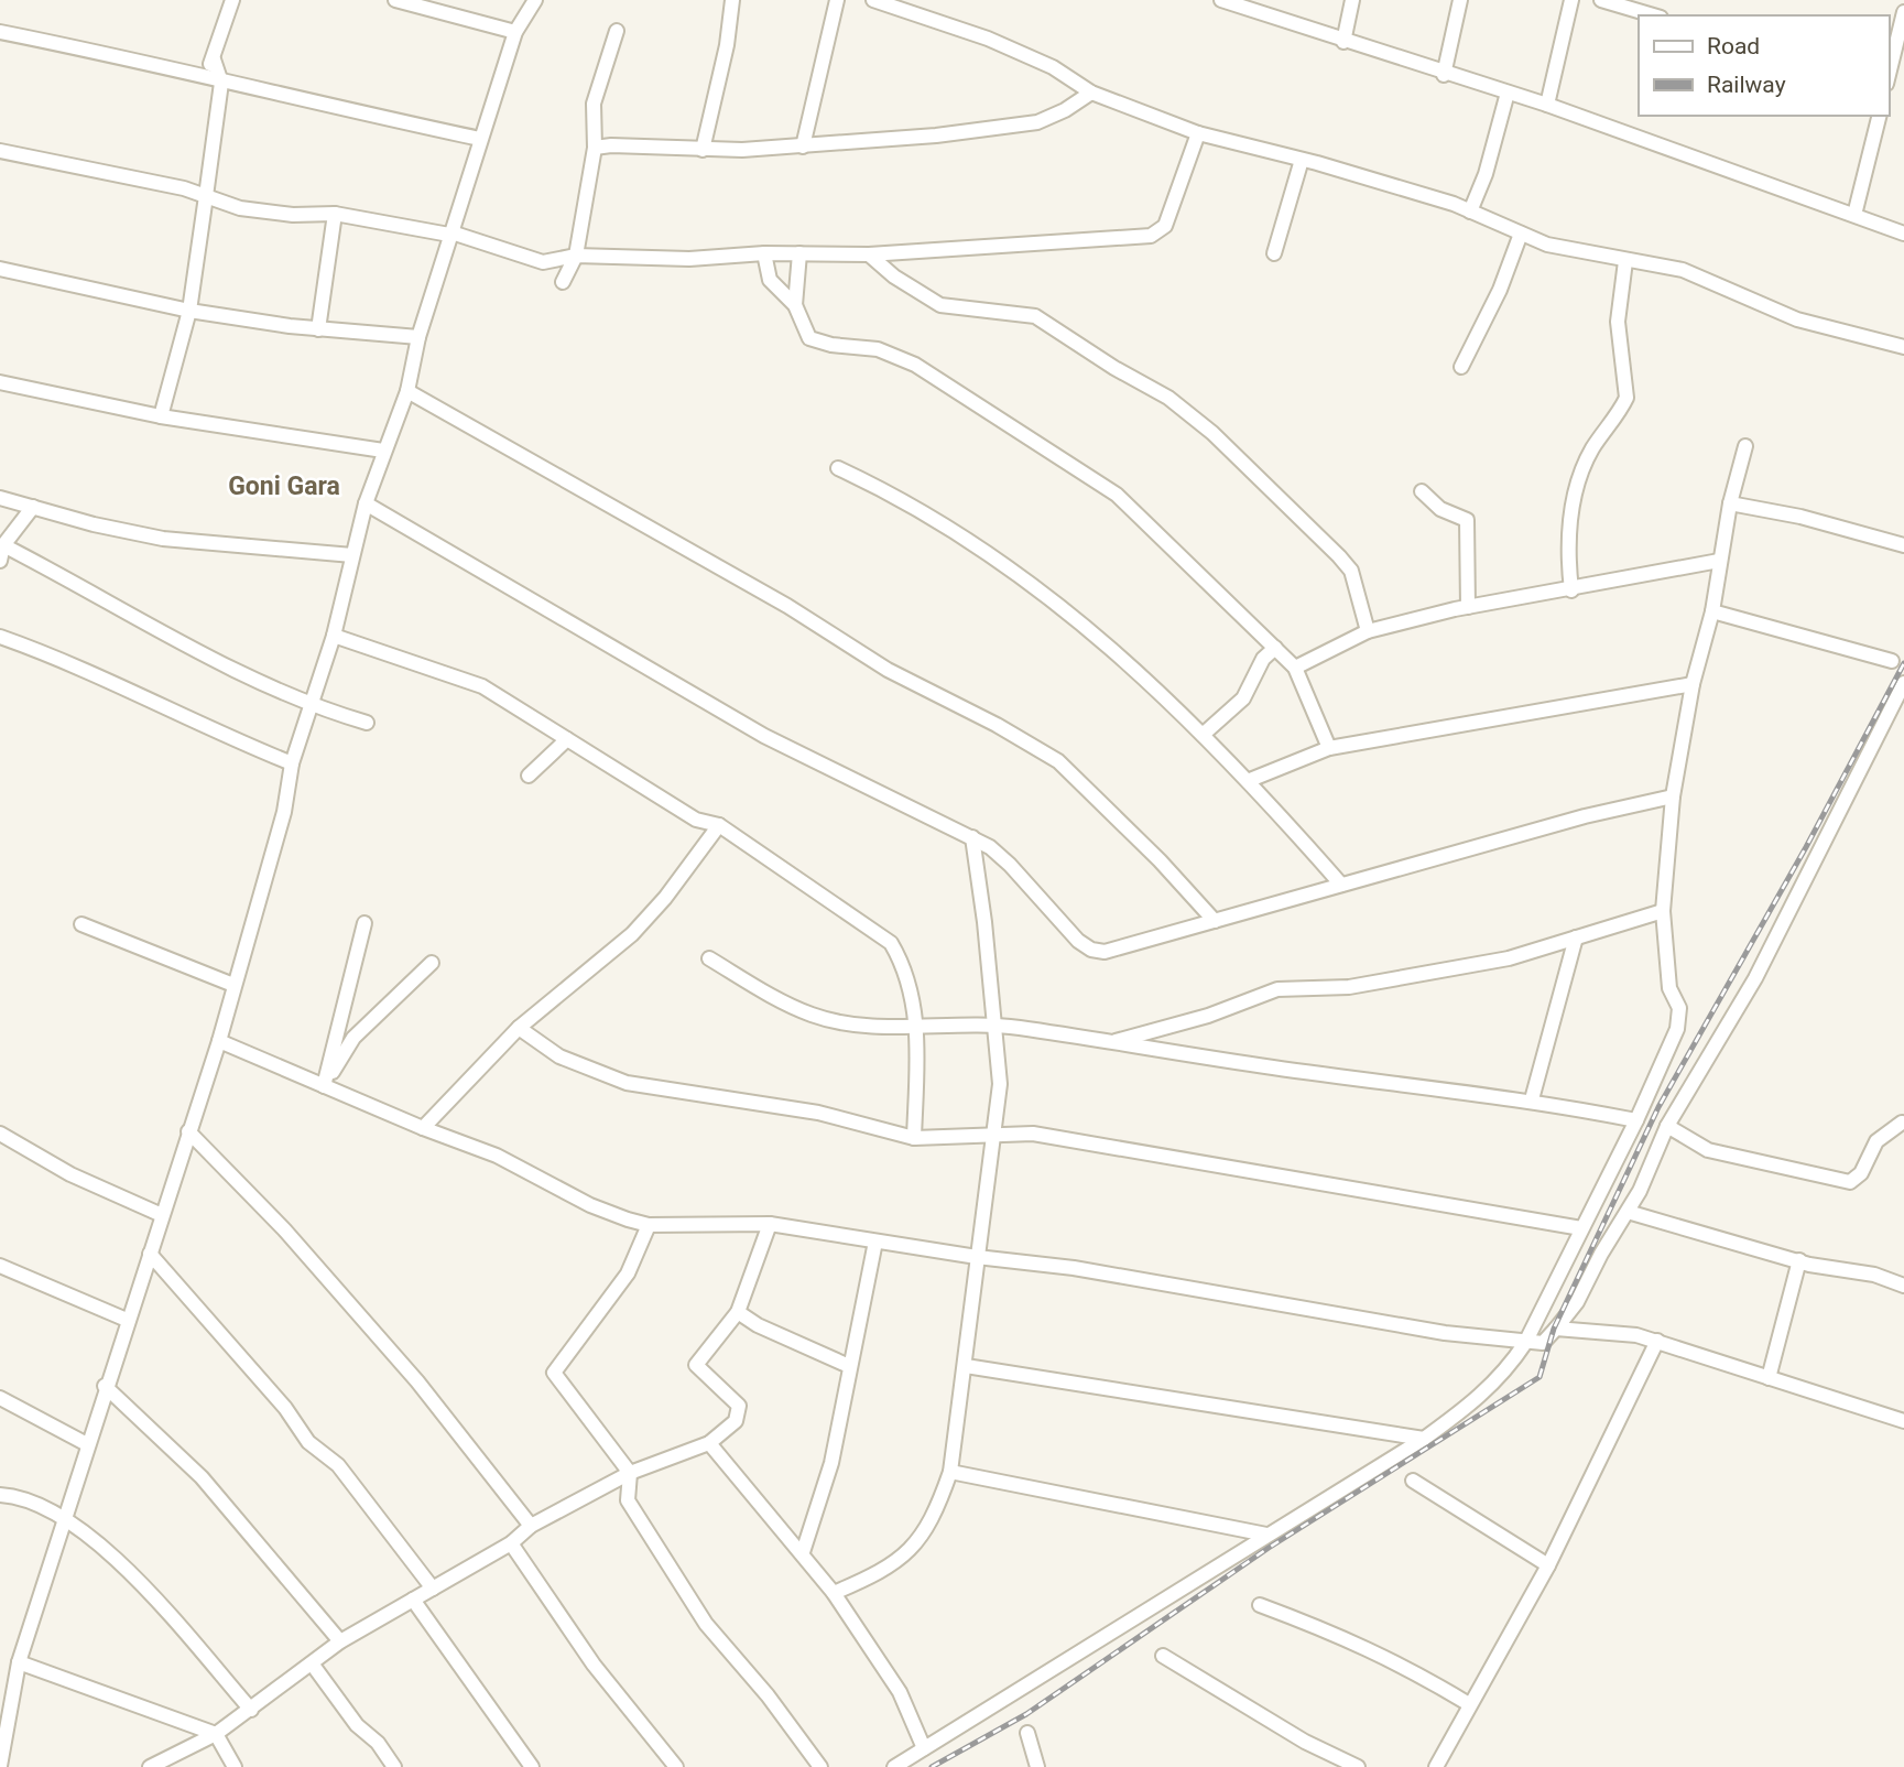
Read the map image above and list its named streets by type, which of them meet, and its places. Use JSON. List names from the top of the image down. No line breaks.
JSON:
{"districts":["Goni Gara"],"legend":["Road","Railway"]}
